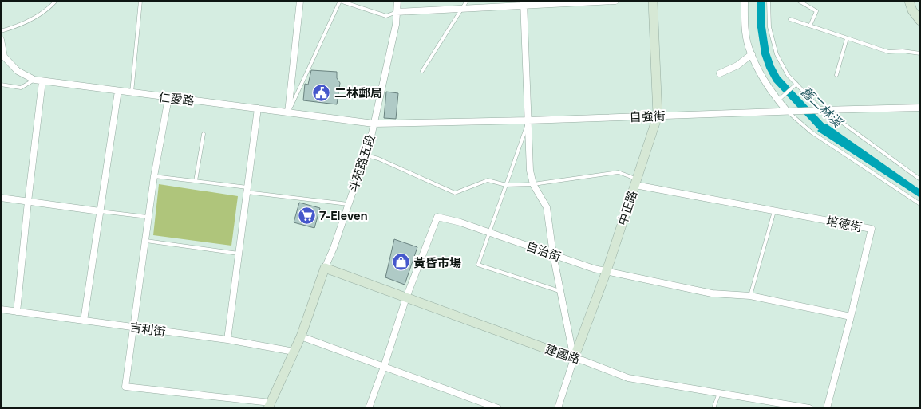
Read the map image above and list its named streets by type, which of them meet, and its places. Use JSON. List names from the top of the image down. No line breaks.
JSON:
{"streets":{"main road":["斗苑路五段","中正路","建國路"],"street":["仁愛路","自強街","培德街","自治街","吉利街"]},"crossings":[["仁愛路","自強街"],["仁愛路","斗苑路五段"],["自強街","斗苑路五段"],["自強街","中正路"],["斗苑路五段","吉利街"],["斗苑路五段","建國路"],["中正路","培德街"],["中正路","自治街"],["中正路","建國路"],["培德街","自治街"],["自治街","建國路"]],"water":["舊二林溪"],"places":{"public building":["二林郵局"],"supermarket":["7-Eleven"],"shop":["黃昏市場"]}}
